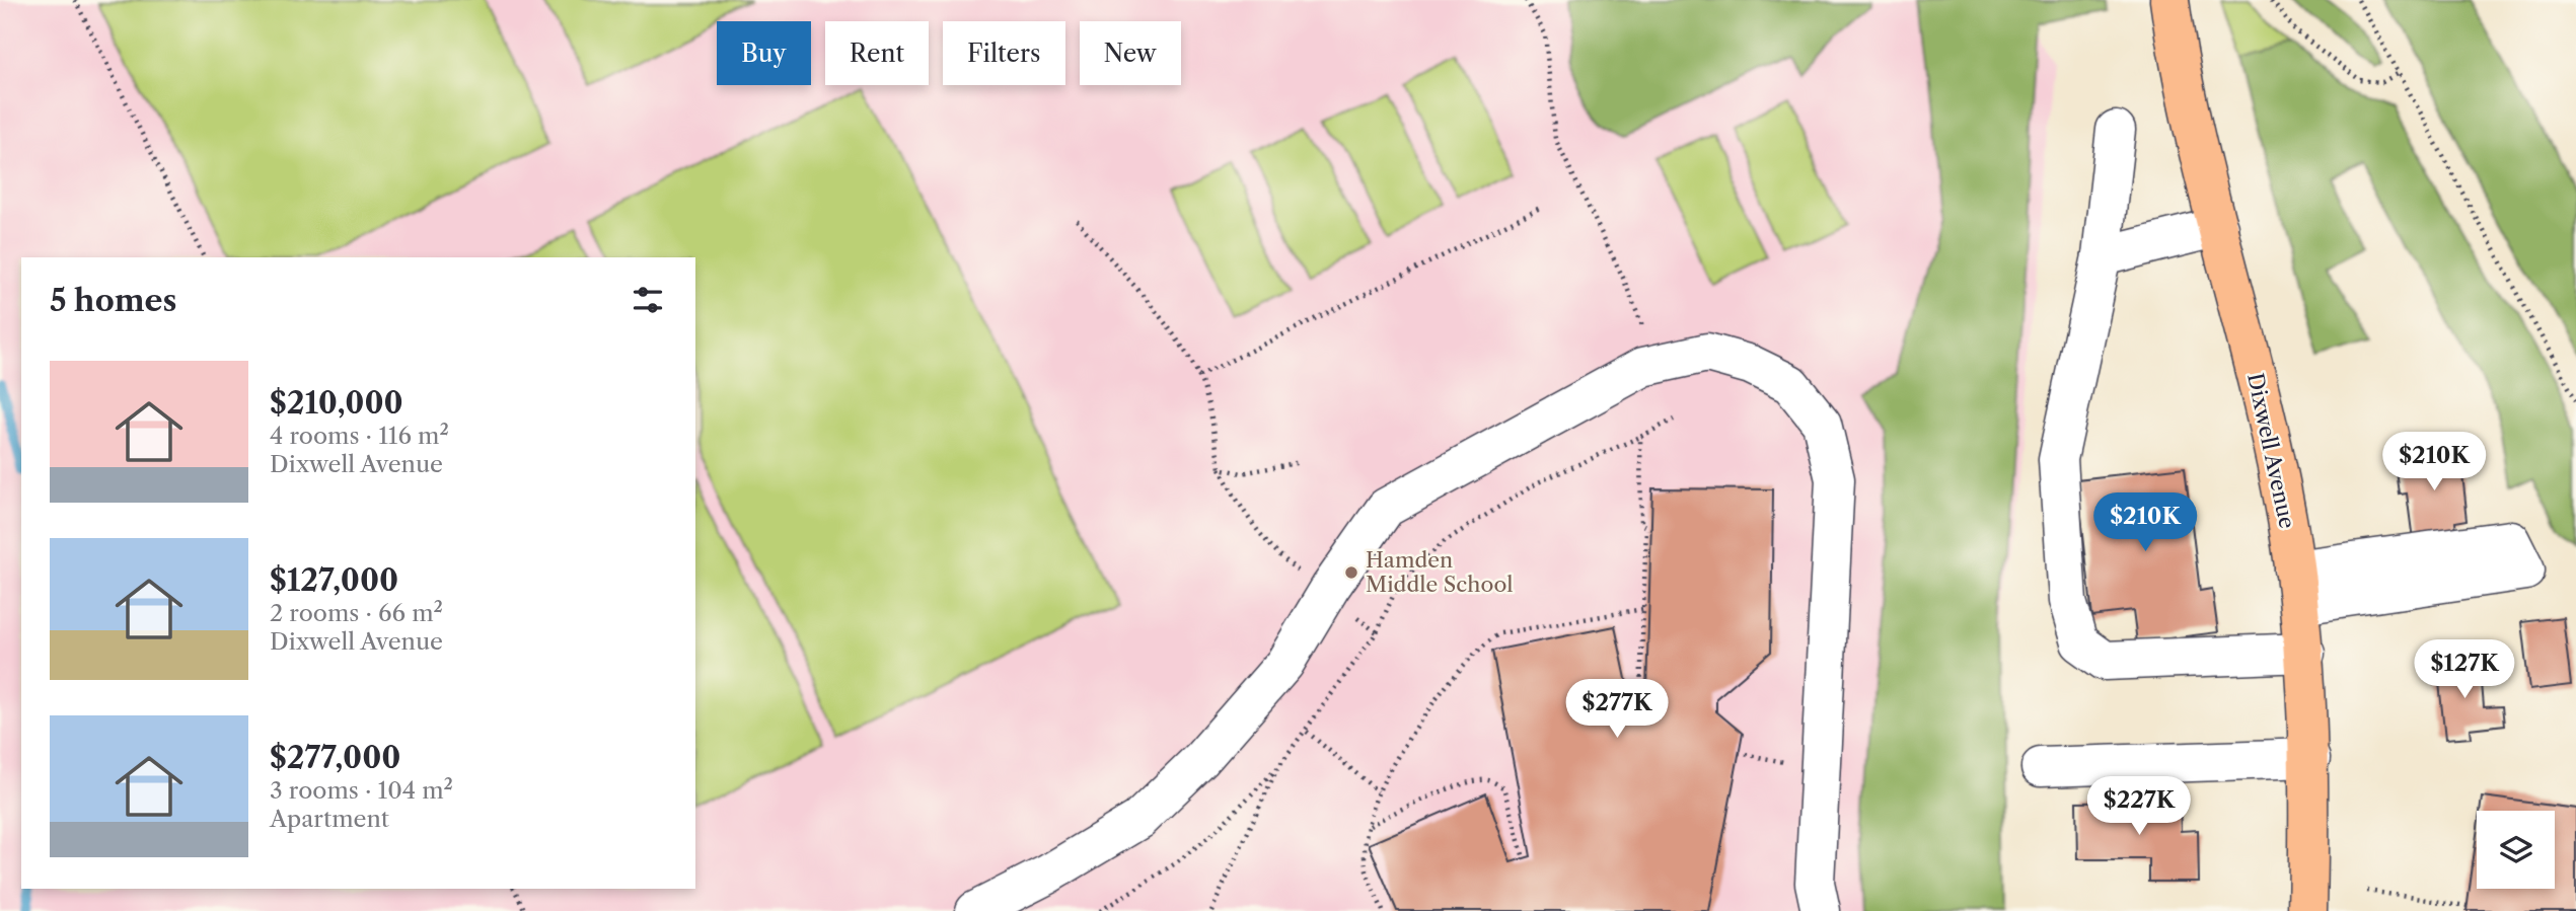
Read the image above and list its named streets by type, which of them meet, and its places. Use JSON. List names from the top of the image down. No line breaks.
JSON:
{"streets":{"main road":["Dixwell Avenue"]},"places":["Hamden Middle School"],"page":{"chip":["Buy","Rent","Filters","New"],"heading":"5 homes","list":[{"name":"$210,000","note":"4 rooms · 116 m² · Dixwell Avenue"},{"name":"$127,000","note":"2 rooms · 66 m² · Dixwell Avenue"},{"name":"$277,000","note":"3 rooms · 104 m² · Apartment"}],"price":["$210K","$210K","$127K","$277K","$227K"]}}
